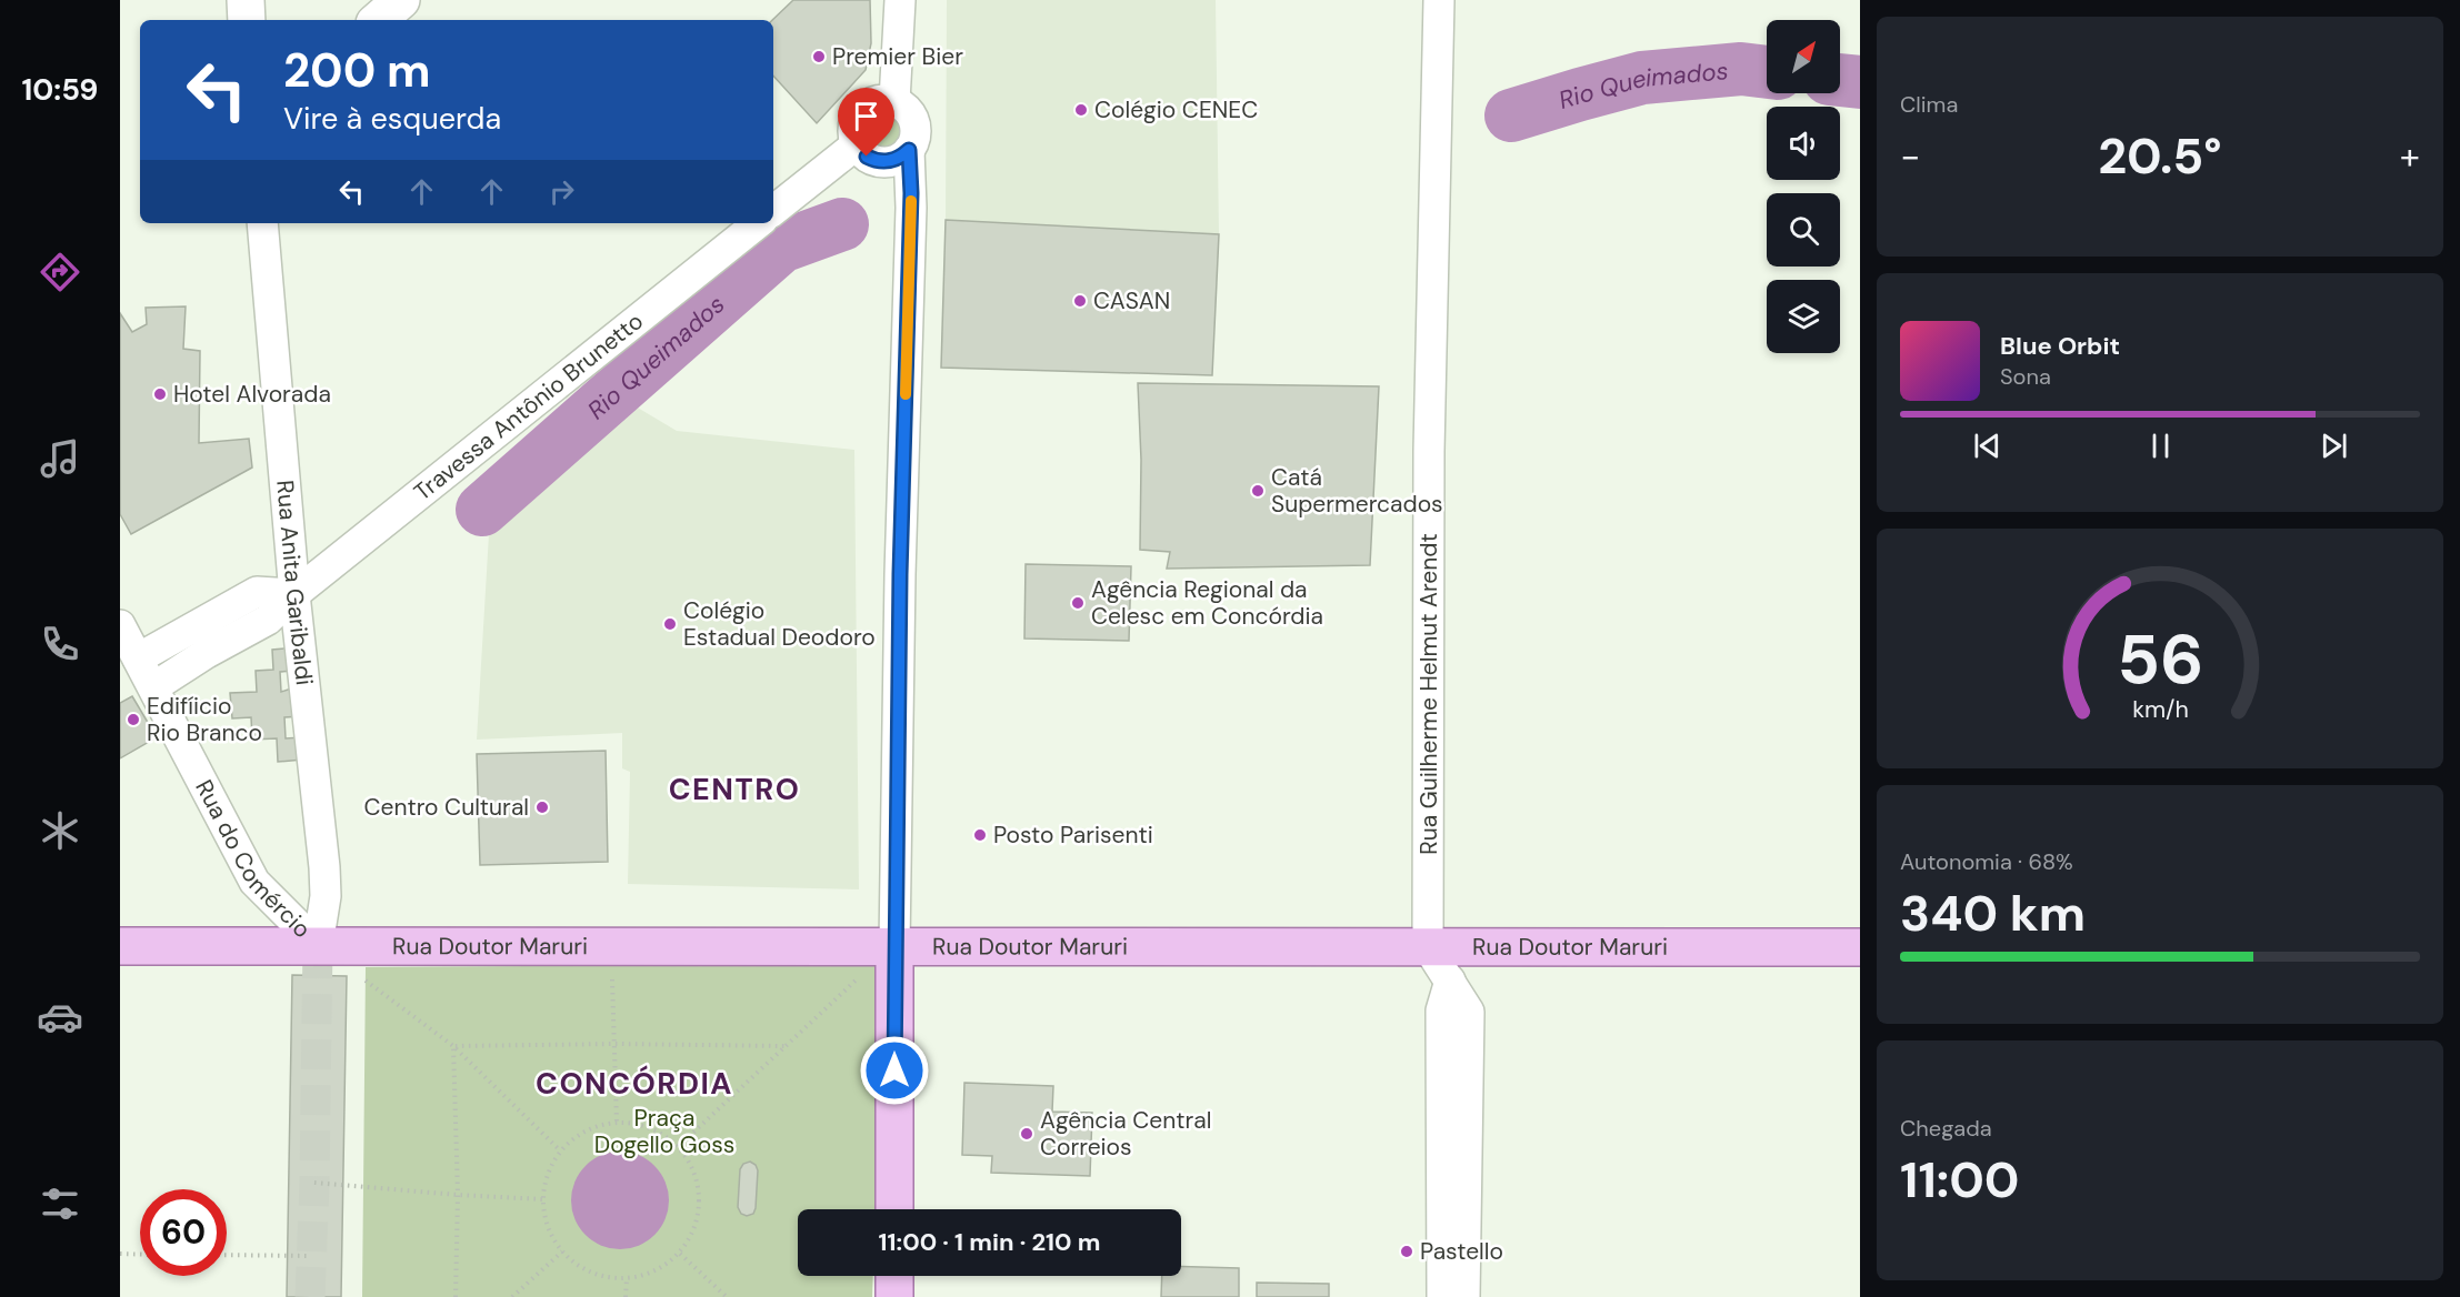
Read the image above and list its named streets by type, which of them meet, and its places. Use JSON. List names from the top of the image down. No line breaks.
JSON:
{"streets":{"main road":["Rua Doutor Maruri"],"street":["Travessa Antônio Brunetto","Rua Anita Garibaldi","Rua Guilherme Helmut Arendt","Rua do Comércio"]},"crossings":[["Travessa Antônio Brunetto","Rua Anita Garibaldi"],["Travessa Antônio Brunetto","Rua do Comércio"],["Rua Anita Garibaldi","Rua do Comércio"],["Rua Anita Garibaldi","Rua Doutor Maruri"],["Rua Guilherme Helmut Arendt","Rua Doutor Maruri"],["Rua do Comércio","Rua Doutor Maruri"]],"districts":["CENTRO","CONCÓRDIA"],"water":["Rio Queimados"],"parks":["Praça Dogello Goss"],"places":["Premier Bier","Colégio CENEC","CASAN","Hotel Alvorada","Catá Supermercados","Agência Regional da Celesc em Concórdia","Colégio Estadual Deodoro","Edifíicio Rio Branco","Centro Cultural","Posto Parisenti","Agência Central Correios","Pastello"],"north":"top right","page":{"tabs":"10:59","tile":["Clima",["Autonomia · 68%","340 km"],["Chegada","11:00"]],"turn":["200 m","Vire à esquerda"],"heat":["−","20.5°","+"],"song":["Blue Orbit","Sona"],"limit":"60","trip":"11:00 · 1 min · 210 m","gauge":["56","km/h"]}}
